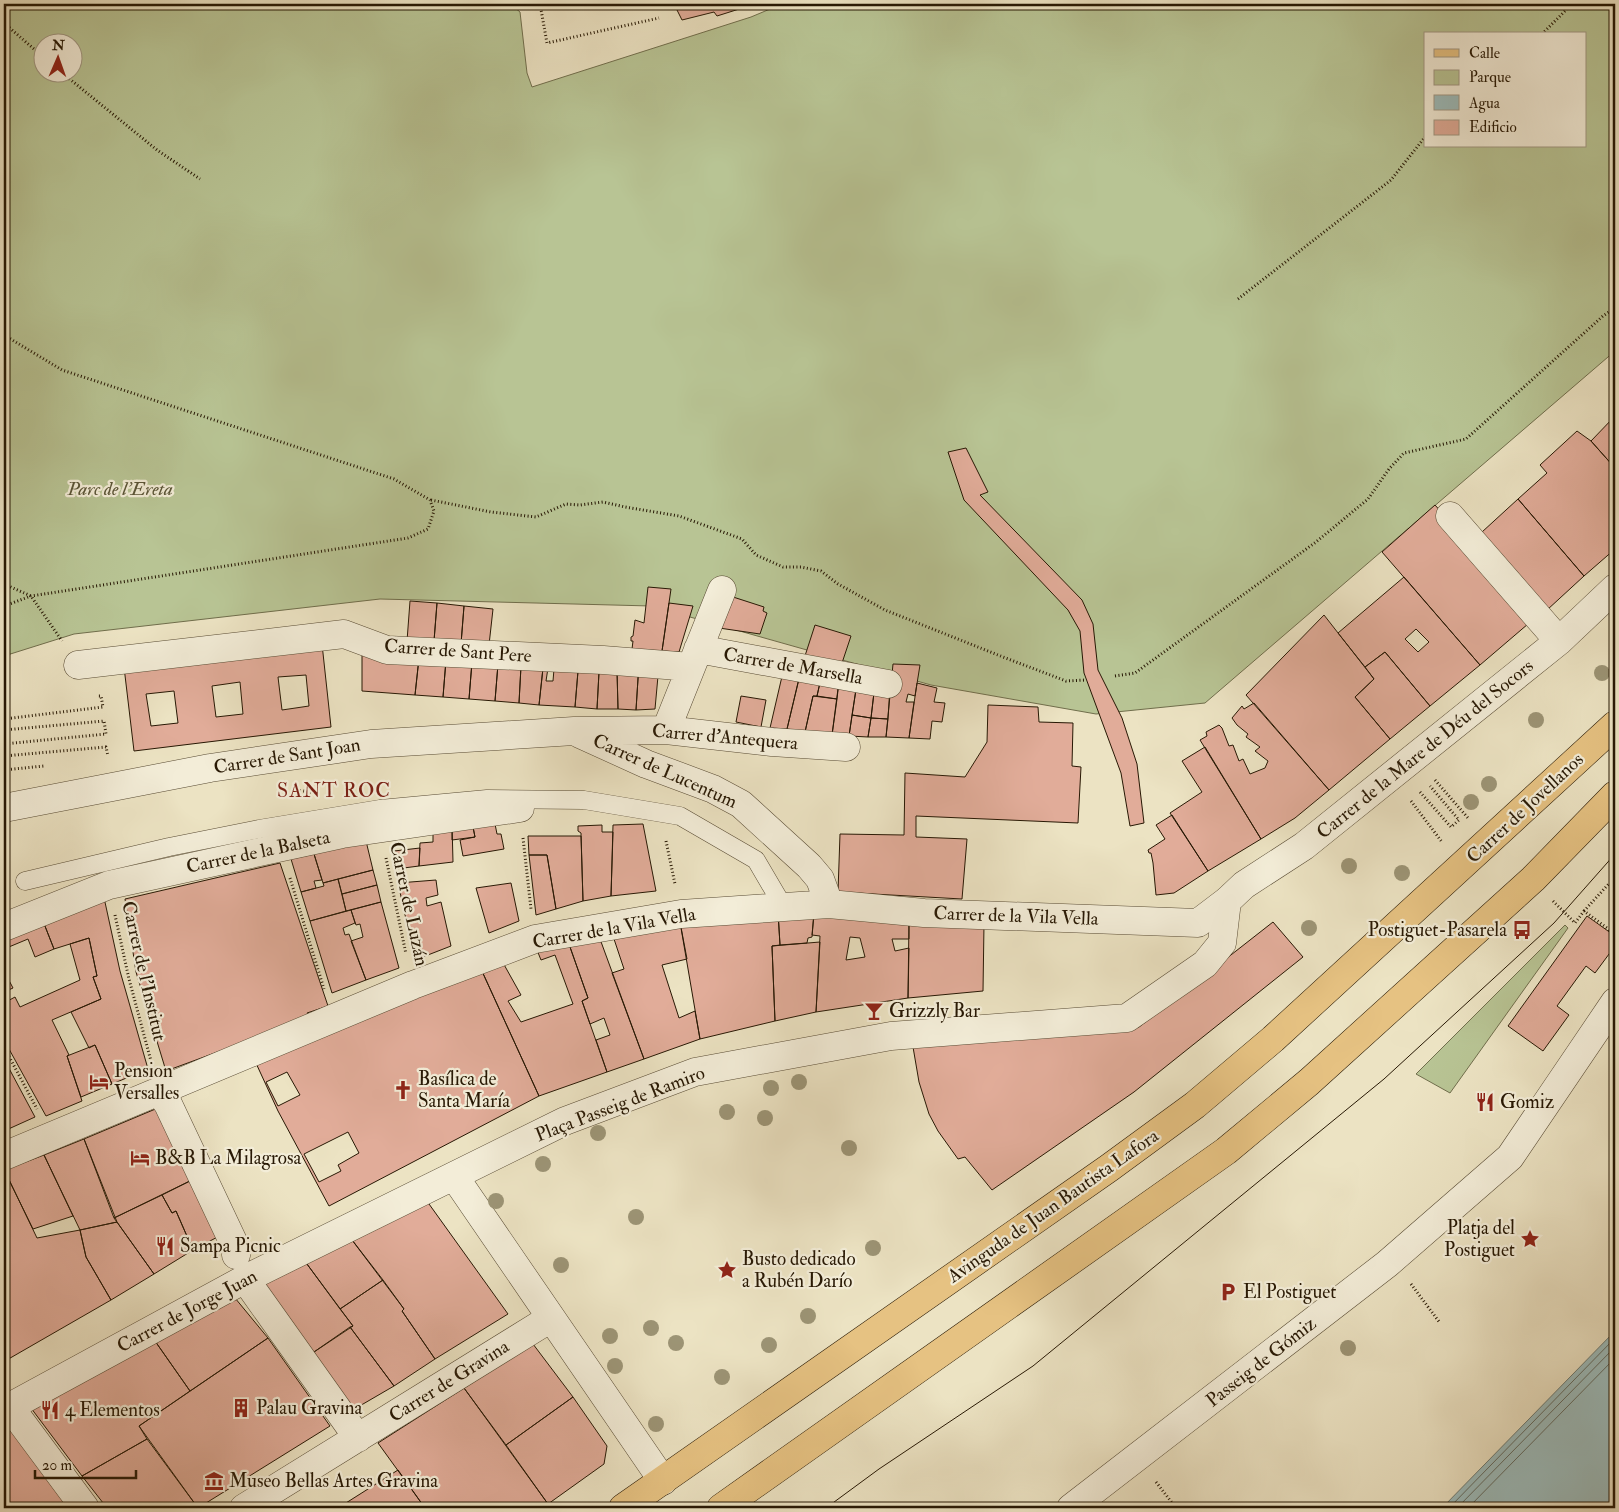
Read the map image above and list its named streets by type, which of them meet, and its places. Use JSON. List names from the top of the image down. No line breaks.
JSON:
{"streets":{"main road":["Carrer de Jovellanos","Avinguda de Juan Bautista Lafora"],"street":["Carrer de Sant Pere","Carrer de Marsella","Carrer d'Antequera","Carrer de la Mare de Déu del Socors","Carrer de Sant Joan","Carrer de Lucentum","Carrer de la Balseta","Carrer de la Vila Vella","Plaça Passeig de Ramiro","Carrer de Jorge Juan","Passeig de Gómiz","Carrer de Gravina"],"path":["Carrer de Luzán","Carrer de l'Institut"]},"crossings":[["Carrer de Sant Pere","Carrer de Marsella"],["Carrer d'Antequera","Carrer de Sant Joan"],["Carrer d'Antequera","Carrer de Lucentum"],["Carrer de la Mare de Déu del Socors","Carrer de la Vila Vella"],["Carrer de la Mare de Déu del Socors","Plaça Passeig de Ramiro"],["Carrer de Sant Joan","Carrer de Lucentum"],["Carrer de Lucentum","Carrer de la Balseta"],["Carrer de Lucentum","Carrer de la Vila Vella"],["Carrer de Jovellanos","Avinguda de Juan Bautista Lafora"],["Carrer de la Balseta","Carrer de Luzán"],["Carrer de la Balseta","Carrer de l'Institut"],["Carrer de Luzán","Carrer de la Vila Vella"],["Carrer de la Vila Vella","Carrer de l'Institut"],["Carrer de la Vila Vella","Plaça Passeig de Ramiro"],["Plaça Passeig de Ramiro","Carrer de Jorge Juan"]],"districts":["SANT ROC"],"parks":["Parc de l'Ereta"],"places":{"bus stop":["Postiguet-Pasarela"],"bar":["Grizzly Bar"],"hotel":["Pension Versalles","B&B La Milagrosa"],"church":["Basílica de Santa María"],"restaurant":["Gomiz","Sampa Picnic","4 Elementos"],"place":["Platja del Postiguet","Busto dedicado a Rubén Darío"],"parking":["El Postiguet"],"building":["Palau Gravina"],"museum":["Museo Bellas Artes Gravina"]},"legend":["Calle","Parque","Agua","Edificio"],"scale_bar":"20 m","north":"top"}
